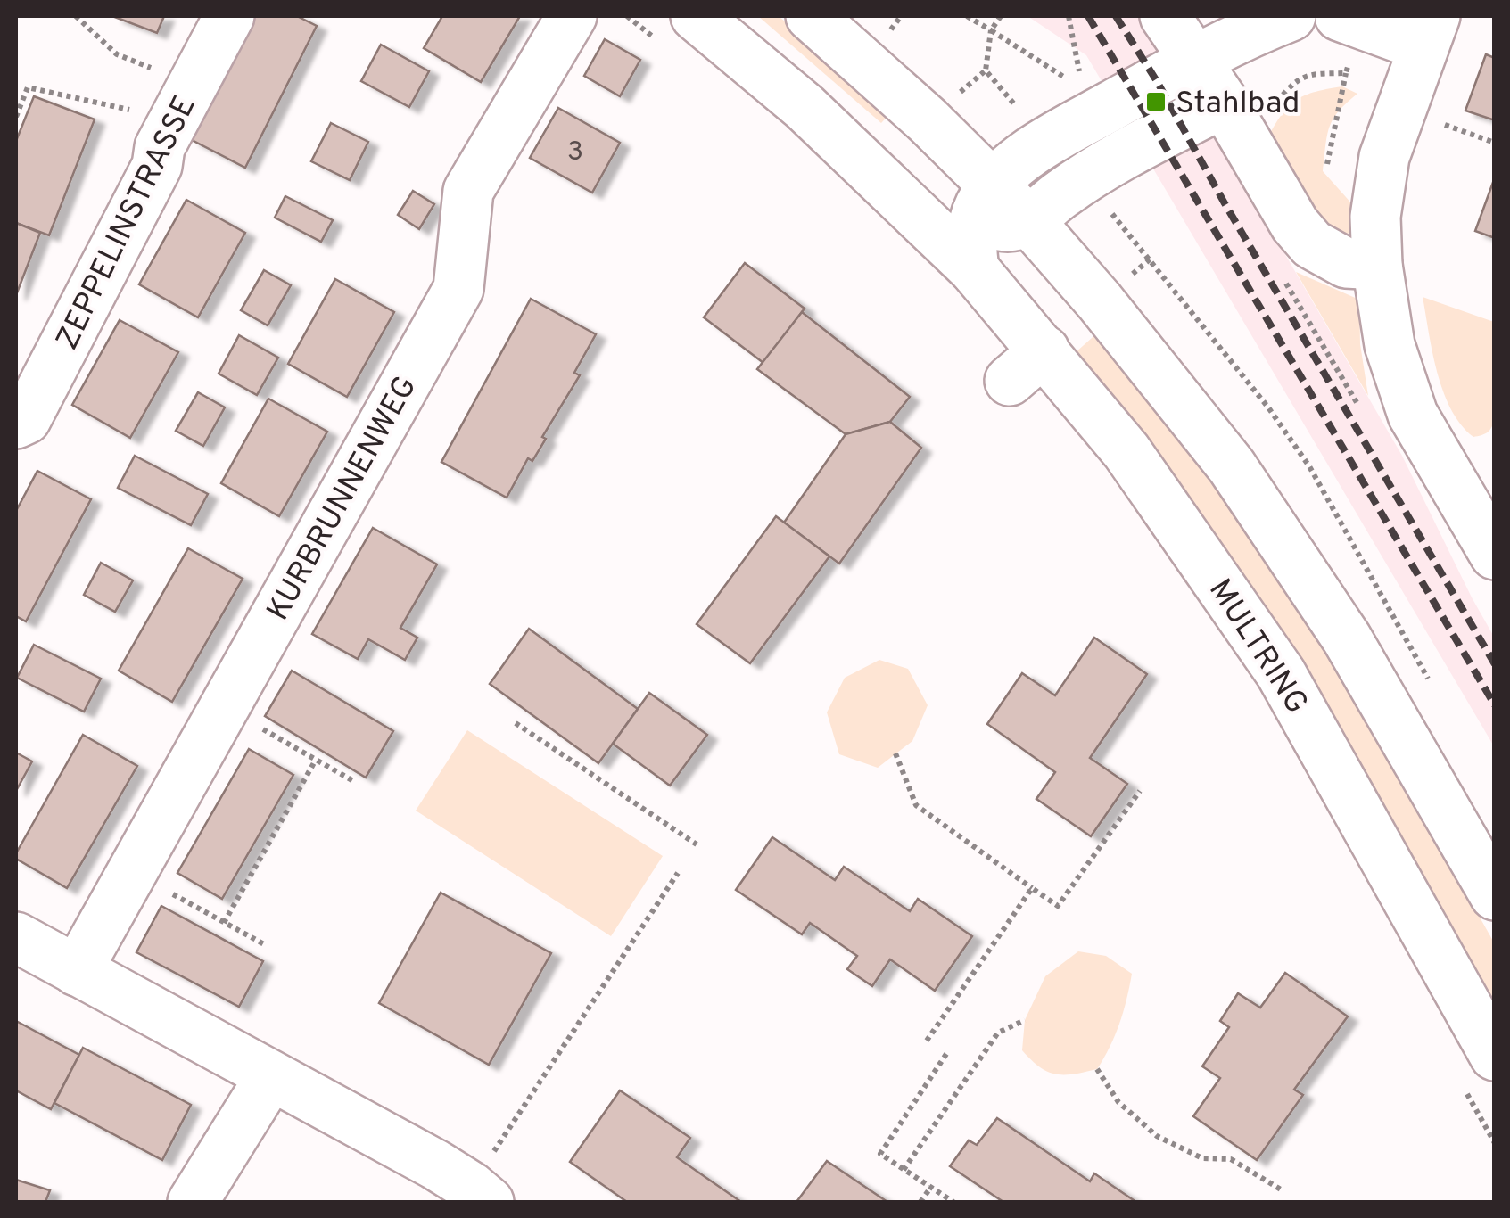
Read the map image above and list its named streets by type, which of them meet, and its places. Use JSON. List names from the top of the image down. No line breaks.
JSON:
{"streets":{"street":["ZEPPELINSTRASSE","KURBRUNNENWEG","MULTRING"]},"places":{"transit":["Stahlbad"]},"house_numbers":["3"]}
